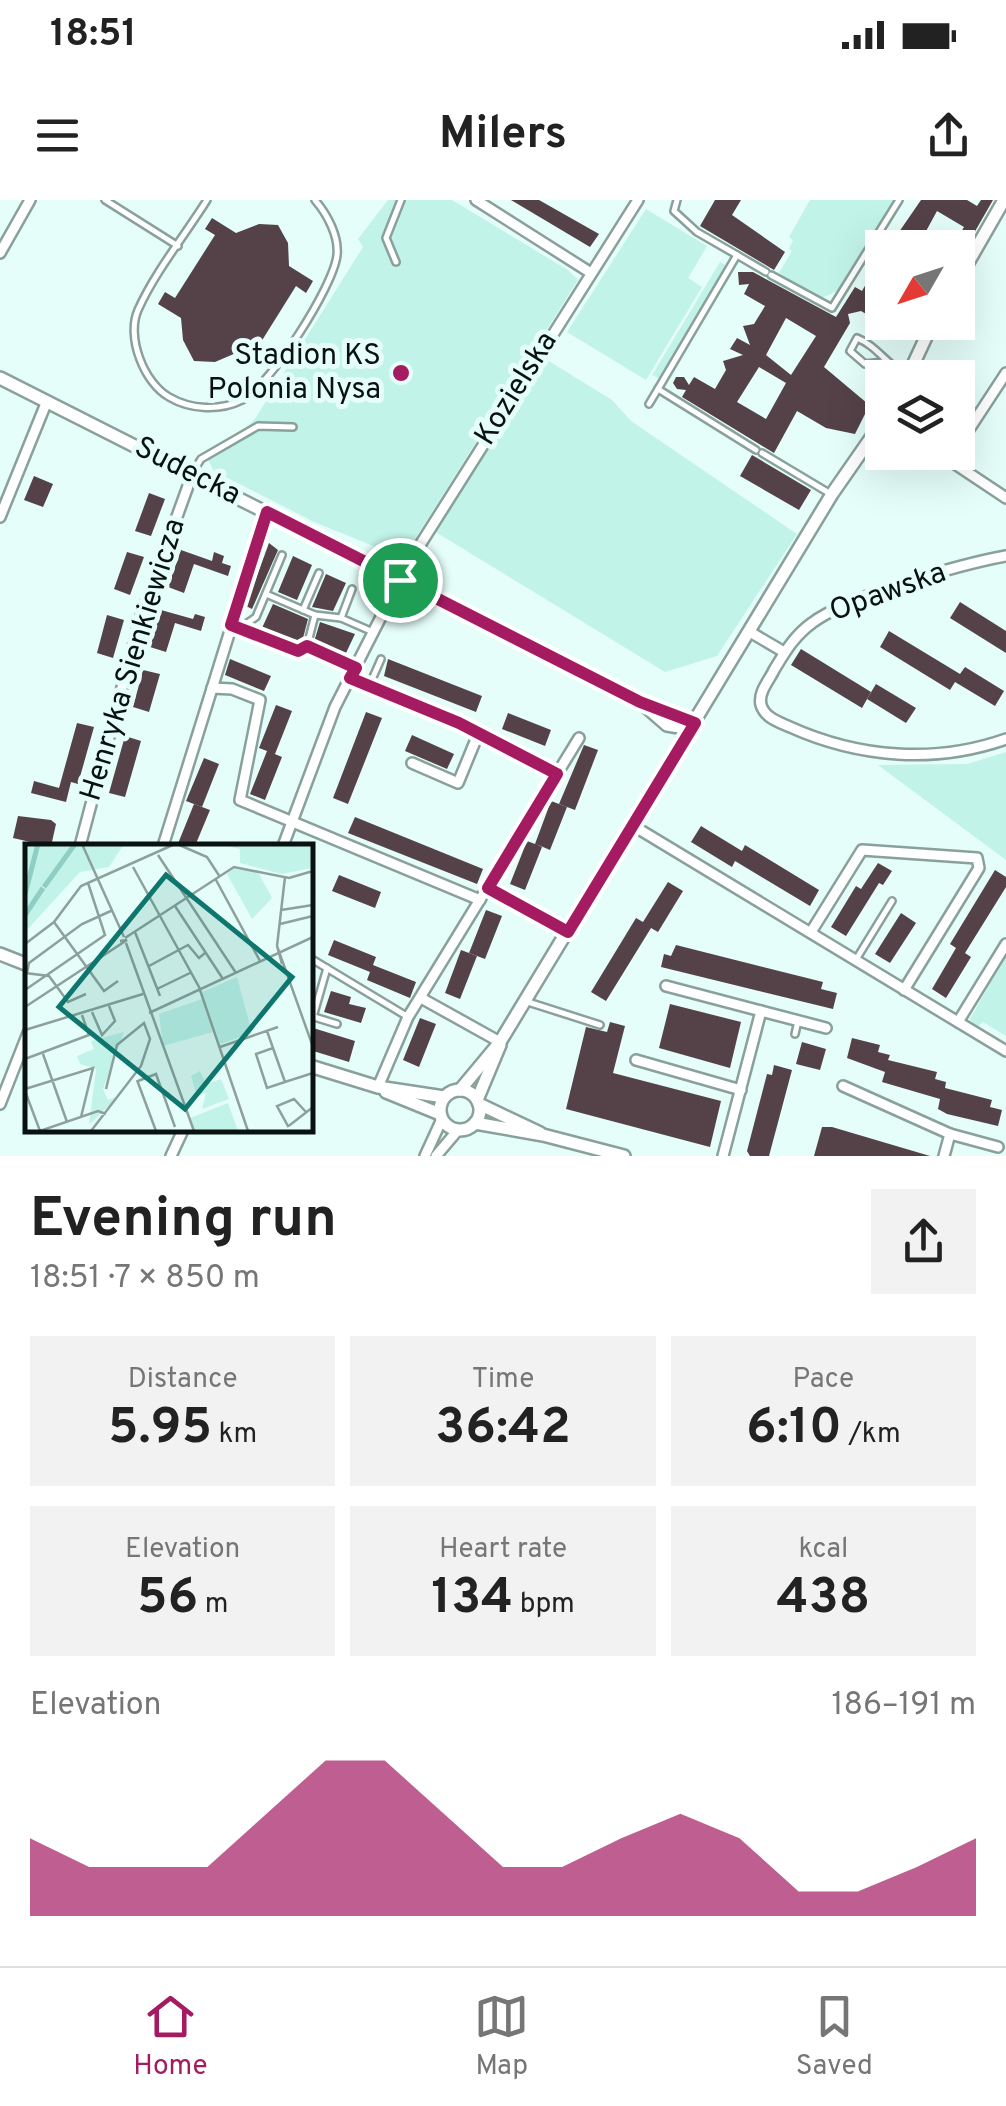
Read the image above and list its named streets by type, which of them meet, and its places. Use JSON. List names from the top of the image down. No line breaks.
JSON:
{"streets":{"street":["Kozielska","Sudecka","Opawska","Henryka Sienkiewicza"]},"crossings":[["Kozielska","Sudecka"],["Sudecka","Henryka Sienkiewicza"]],"places":["Stadion KS Polonia Nysa"],"north":"bottom left","page":{"status":"18:51","header":"Milers","heading":["Evening run","18:51 · 7 × 850 m"],"stats":[["Distance","5.95 km"],["Time","36:42"],["Pace","6:10 /km"],["Elevation","56 m"],["Heart rate","134 bpm"],["kcal","438"]],"chart":["Elevation","186–191 m"],"tabs":["Home","Map","Saved"]}}
